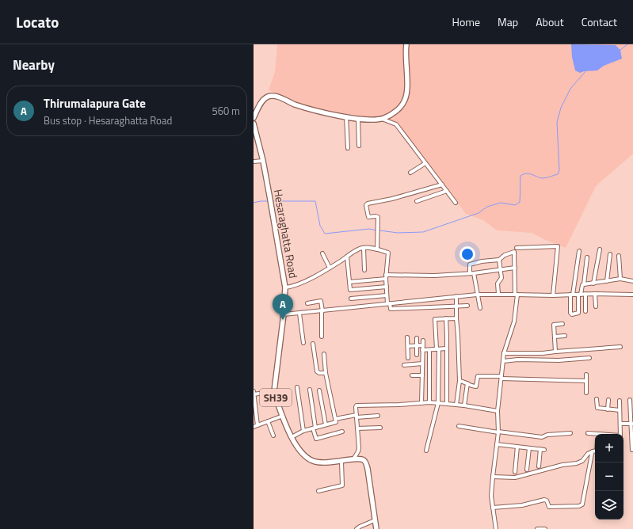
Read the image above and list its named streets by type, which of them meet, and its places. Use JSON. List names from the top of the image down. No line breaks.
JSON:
{"streets":{"main road":["Hesaraghatta Road","SH39"]},"page":{"header":"Locato","nav":["Home","Map","About","Contact"],"heading":"Nearby","list":[{"mark":"A","name":"Thirumalapura Gate","note":"Bus stop · Hesaraghatta Road","value":"560 m"}],"pins":"A","map_buttons":["+","−"]}}
